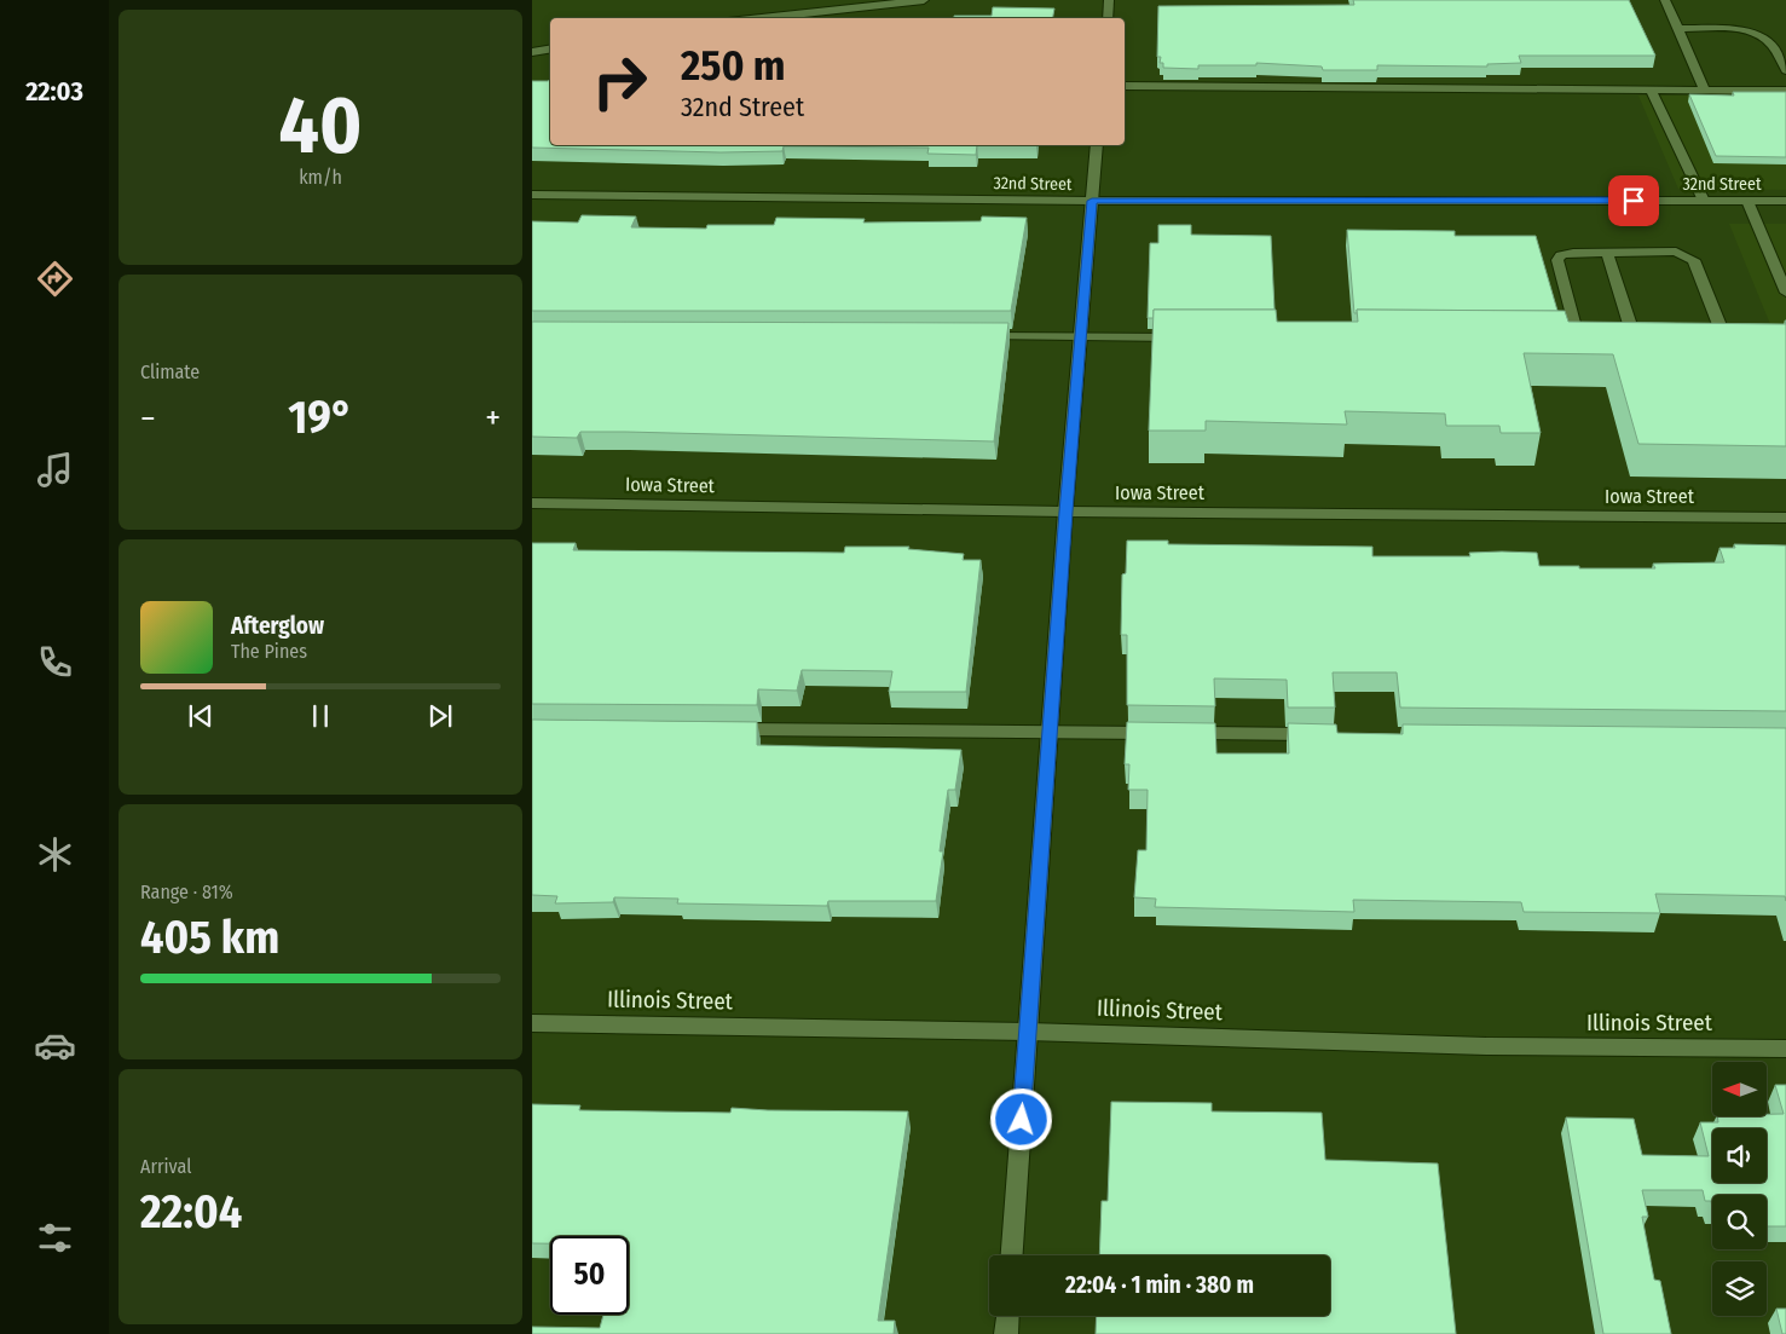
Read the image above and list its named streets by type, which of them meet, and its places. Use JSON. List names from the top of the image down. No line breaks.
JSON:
{"streets":{"street":["32nd Street","Iowa Street","Illinois Street"]},"north":"left","page":{"tabs":"22:03","tile":[["40","km/h"],"Climate",["Range · 81%","405 km"],["Arrival","22:04"]],"turn":["250 m","32nd Street"],"heat":["−","19°","+"],"song":["Afterglow","The Pines"],"limit":"50","trip":"22:04 · 1 min · 380 m"}}
